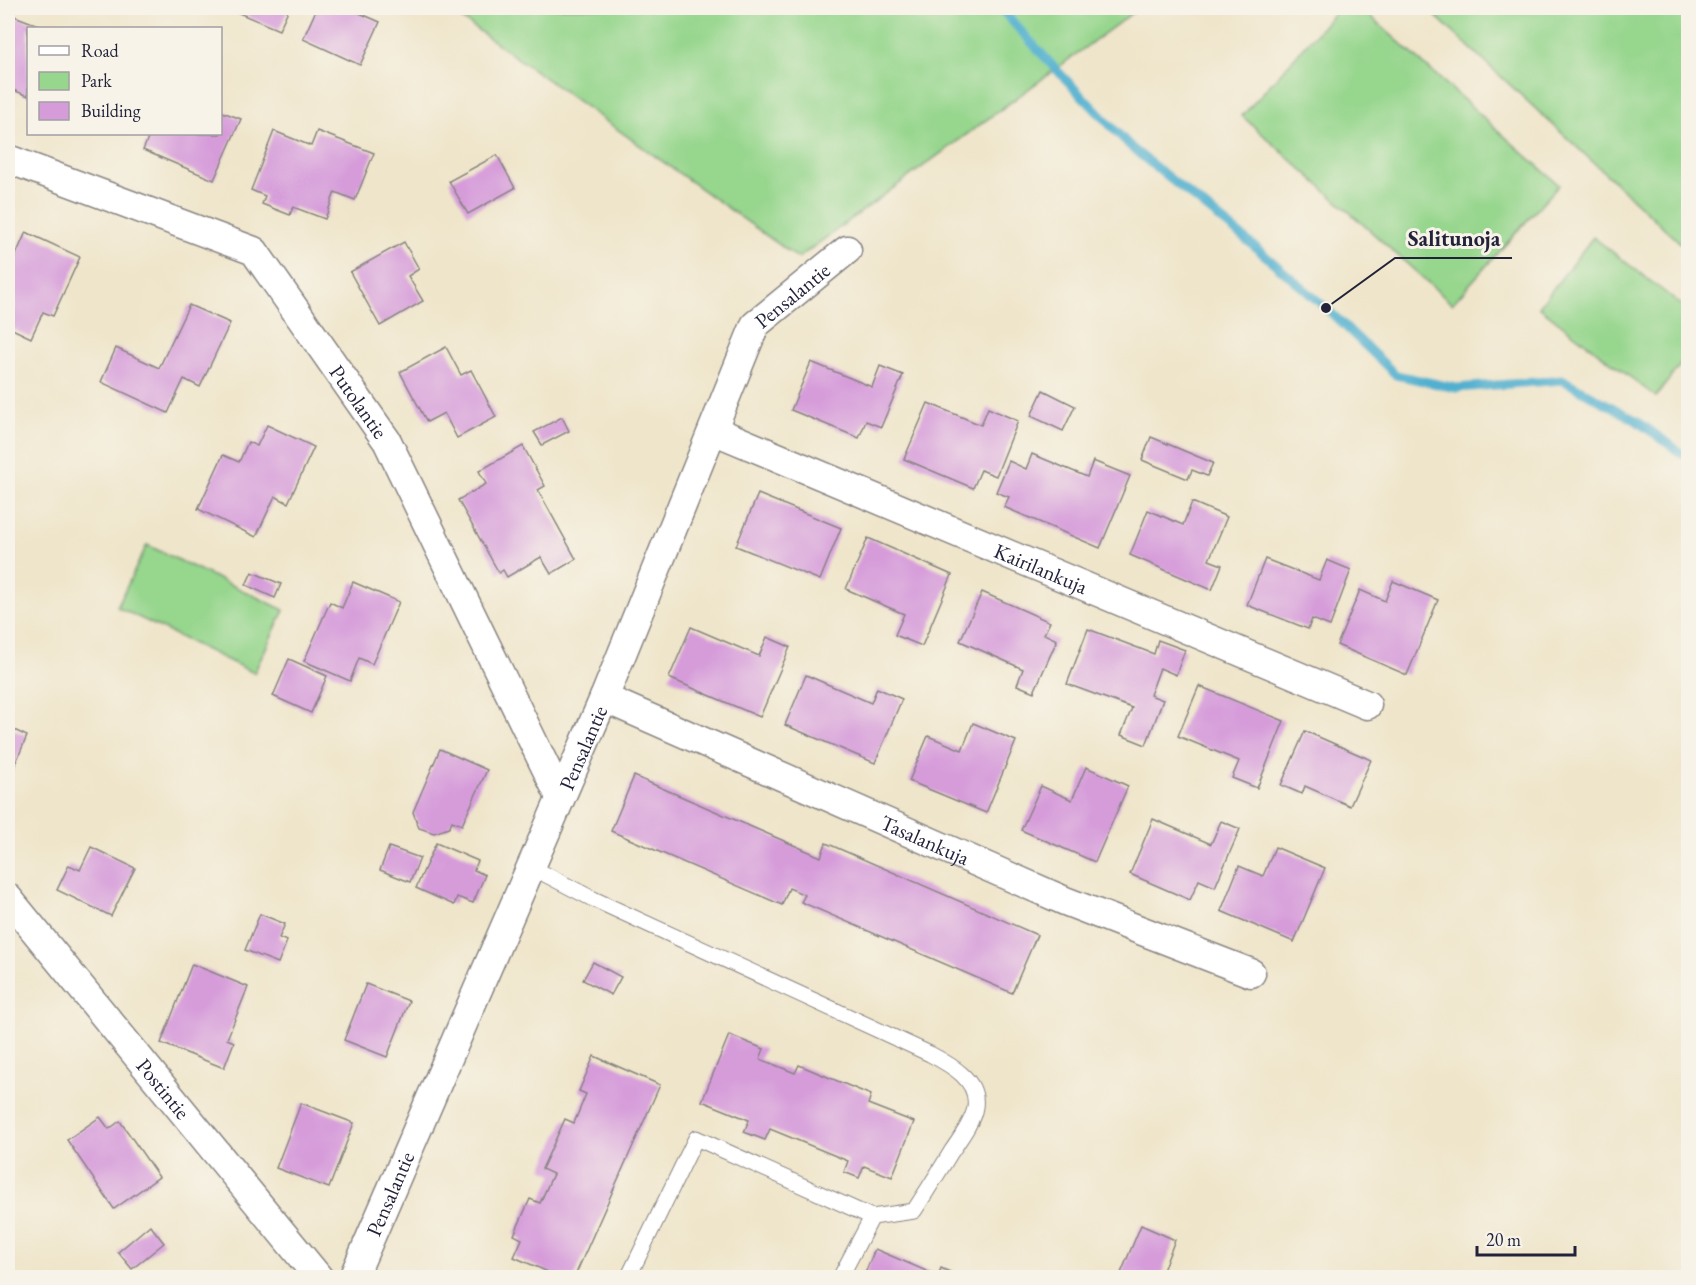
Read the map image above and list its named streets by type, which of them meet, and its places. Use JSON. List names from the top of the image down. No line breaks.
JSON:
{"streets":{"street":["Pensalantie","Putolantie","Kairilankuja","Tasalankuja","Postintie"]},"crossings":[["Pensalantie","Putolantie"],["Pensalantie","Kairilankuja"],["Pensalantie","Tasalankuja"]],"places":["Salitunoja"],"legend":["Road","Park","Building"],"scale_bar":"20 m"}
